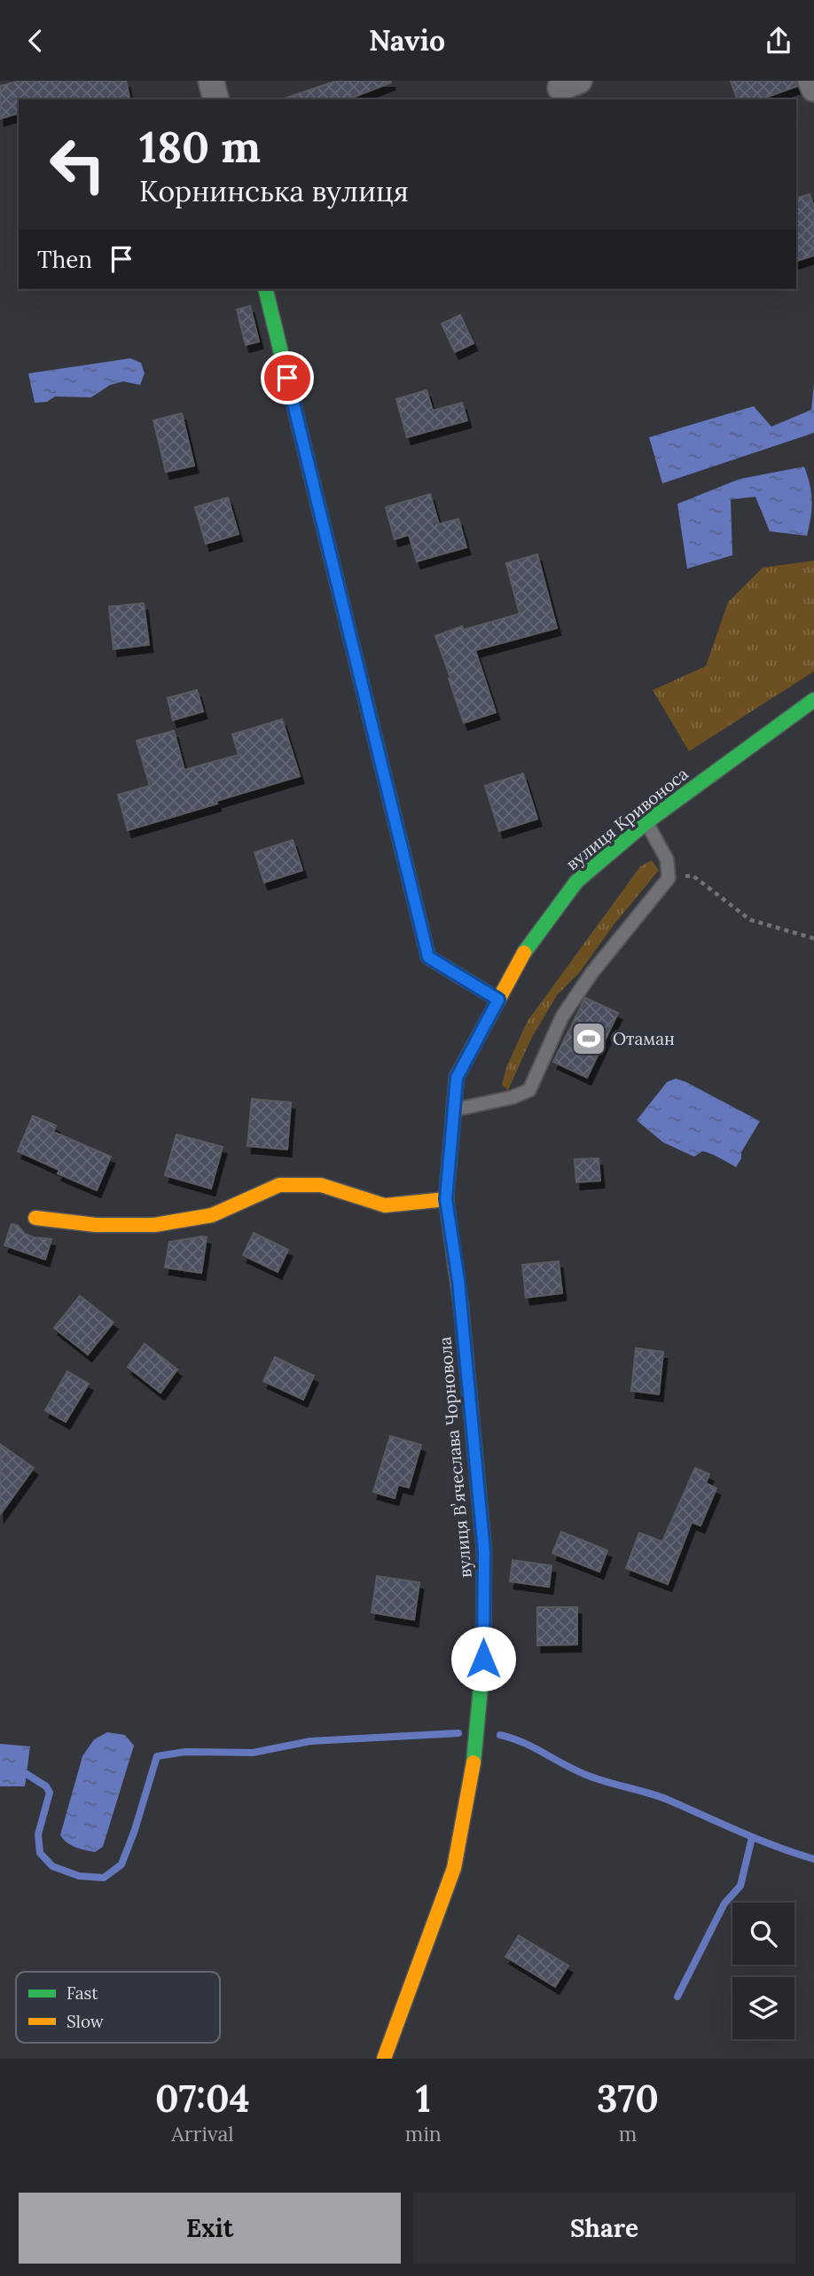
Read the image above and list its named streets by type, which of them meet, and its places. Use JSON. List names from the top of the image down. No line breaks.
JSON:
{"streets":{"main road":["вулиця Кривоноса","вулиця Вʼячеслава Чорновола"]},"crossings":[["вулиця Кривоноса","вулиця Вʼячеслава Чорновола"]],"places":{"sports":["Отаман"]},"legend":["Fast","Slow"],"page":{"header":"Navio","turn":["180 m","Корнинська вулиця"],"then":"Then","eta":["07:04","Arrival","1","min","370","m"],"buttons":["Exit","Share"]}}
